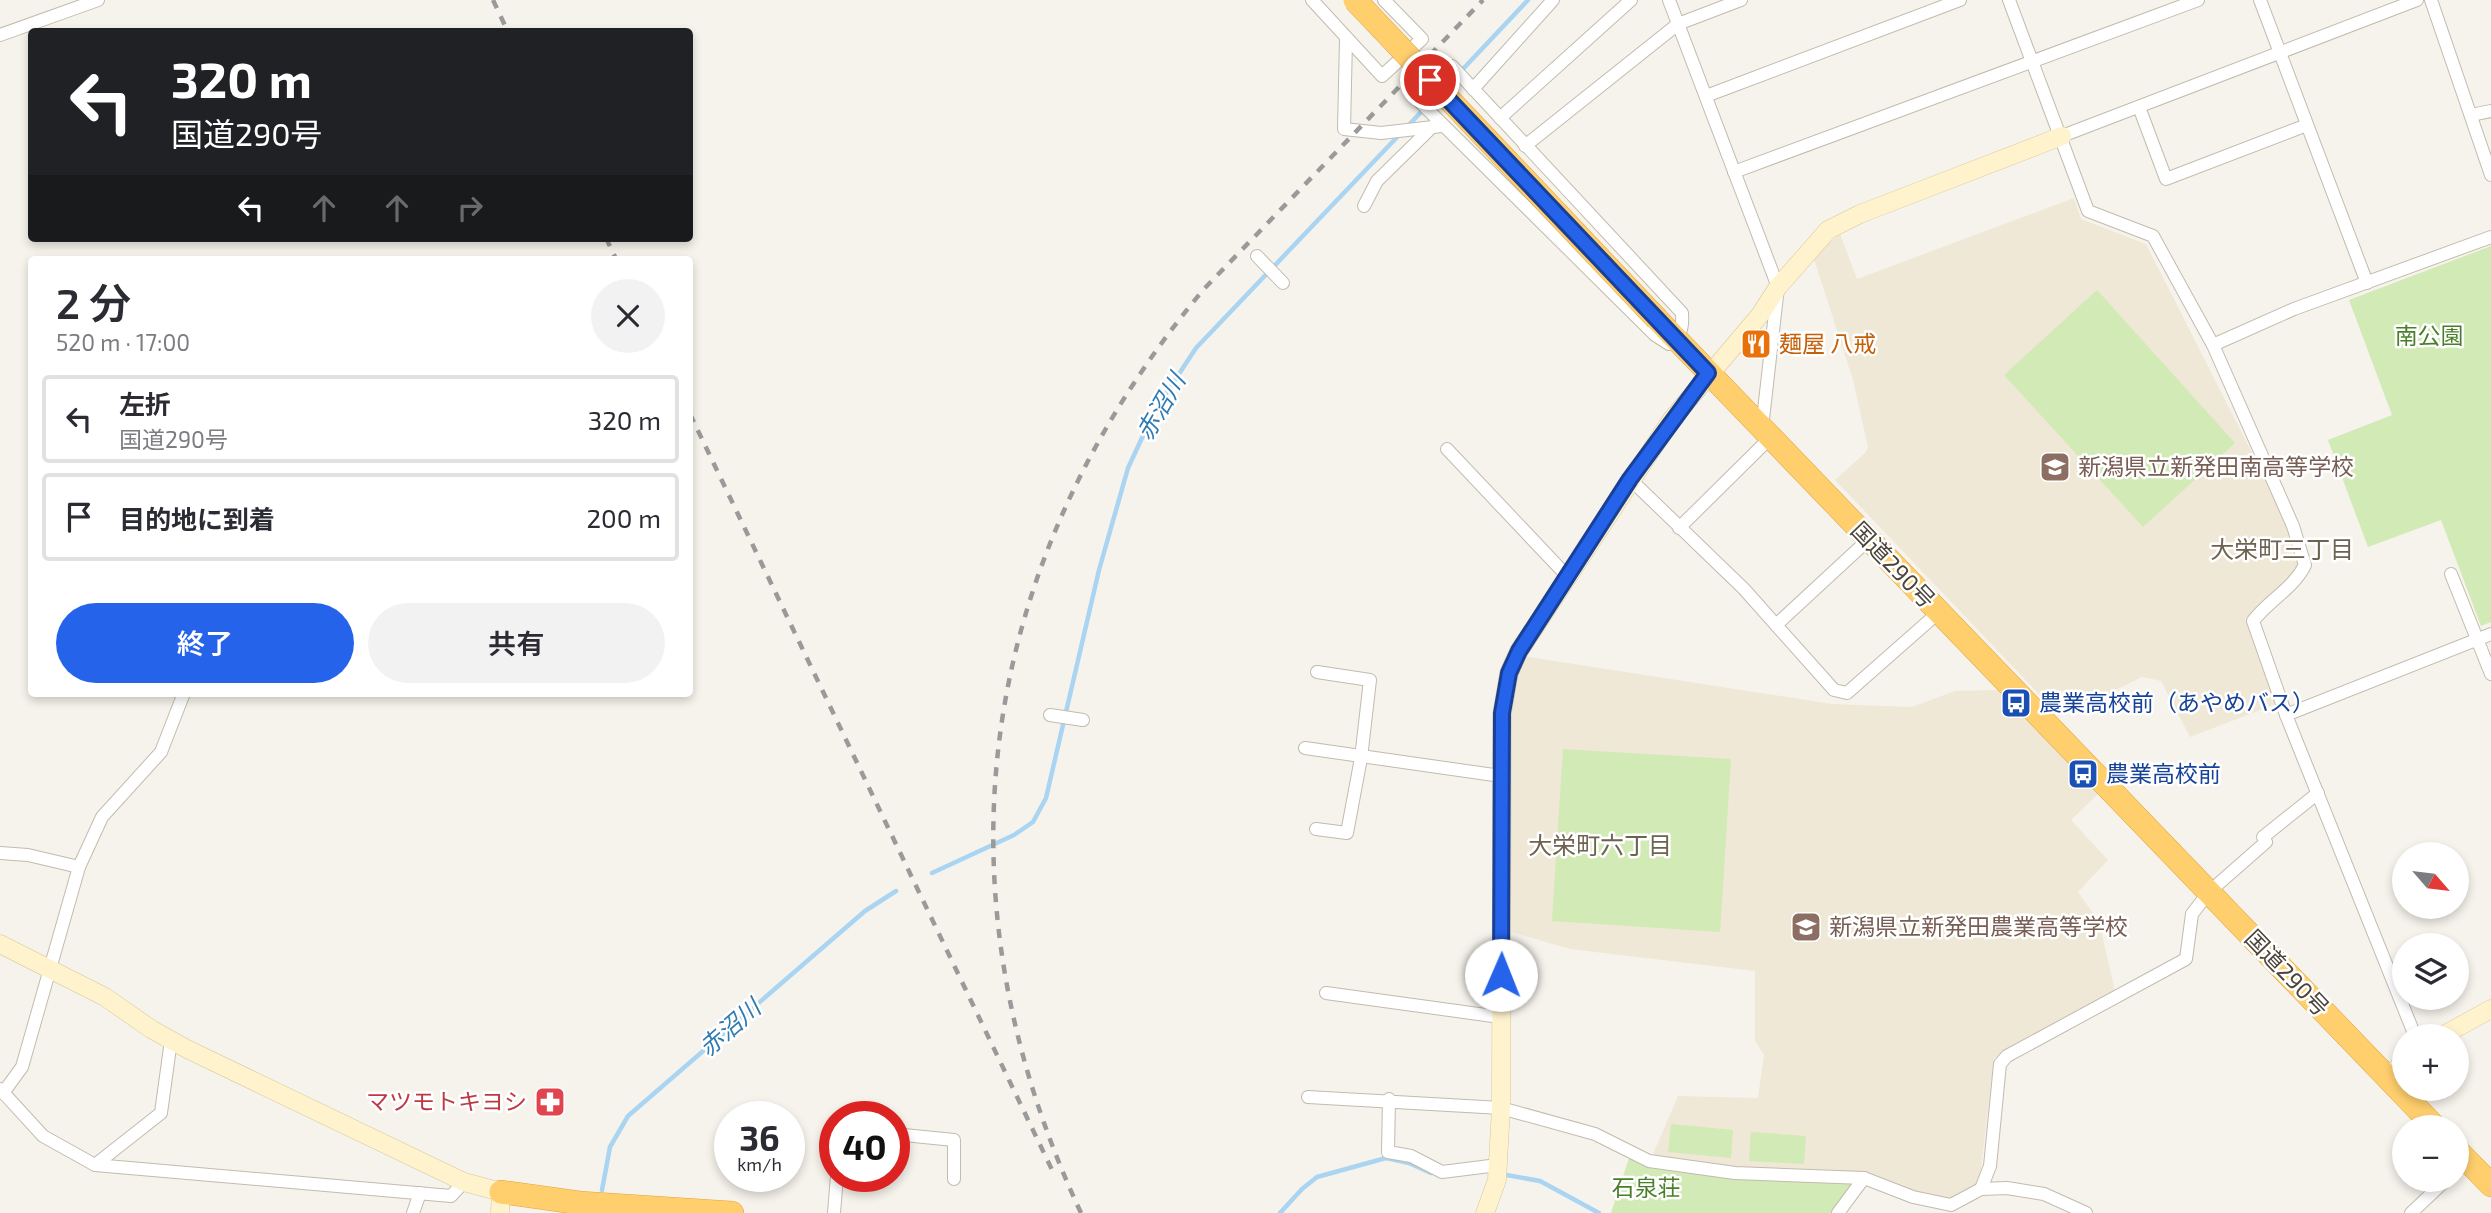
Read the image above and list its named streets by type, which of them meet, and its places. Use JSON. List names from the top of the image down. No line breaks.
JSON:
{"streets":{"highway":["国道290号"]},"districts":["大栄町三丁目","大栄町六丁目"],"water":["赤沼川"],"parks":["南公園","石泉荘"],"places":{"restaurant":["麺屋 八戒"],"school or university":["新潟県立新発田南高等学校","新潟県立新発田農業高等学校"],"bus stop":["農業高校前（あやめバス）","農業高校前"],"pharmacy":["マツモトキヨシ"]},"north":"bottom right","page":{"turn":["320 m","国道290号"],"heading":["2 分","520 m · 17:00"],"list":[{"name":"左折","note":"国道290号","value":"320 m"},{"name":"目的地に到着","value":"200 m"}],"buttons":["終了","共有"],"map_buttons":["+","−"],"speed":"36 km/h","limit":"40"}}
